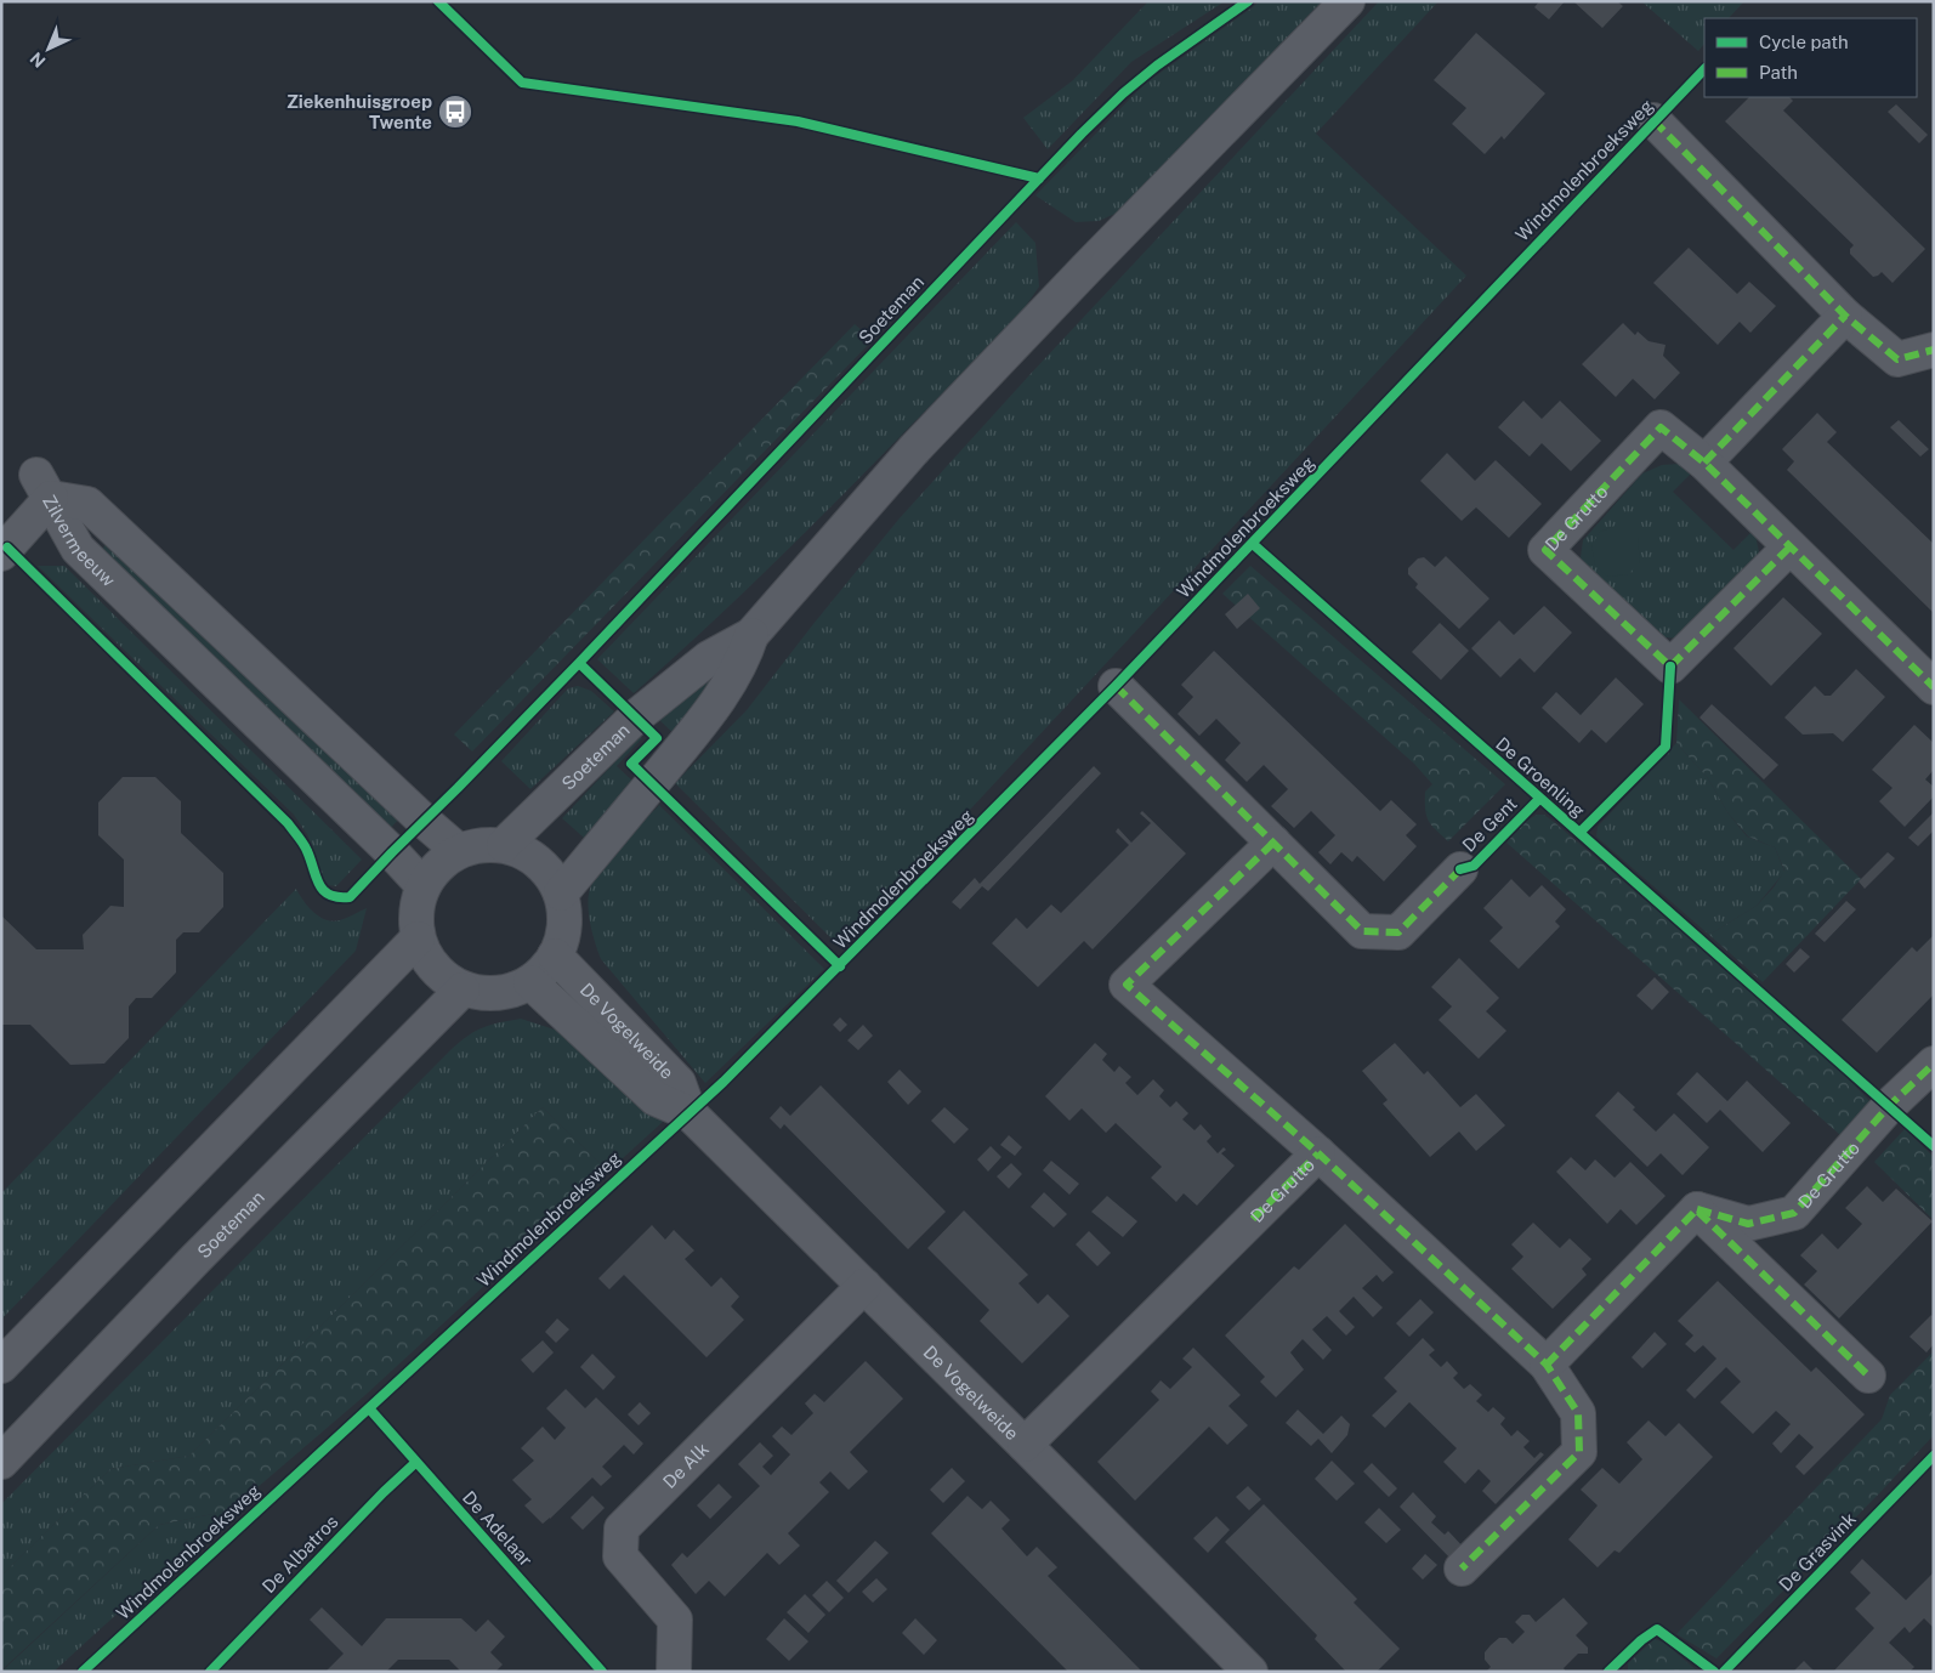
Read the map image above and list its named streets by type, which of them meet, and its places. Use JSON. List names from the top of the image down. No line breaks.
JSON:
{"streets":{"street":["Soeteman","De Grutto","Zilvermeeuw","De Gent","De Vogelweide","De Alk"],"cycle path":["Windmolenbroeksweg","De Groenling","De Adelaar","De Grasvink","De Albatros"]},"crossings":[["Soeteman","Zilvermeeuw"],["Soeteman","De Vogelweide"],["De Grutto","De Vogelweide"],["Zilvermeeuw","De Vogelweide"],["De Vogelweide","De Alk"]],"places":{"bus stop":["Ziekenhuisgroep Twente"]},"legend":["Cycle path","Path"],"north":"bottom left"}
